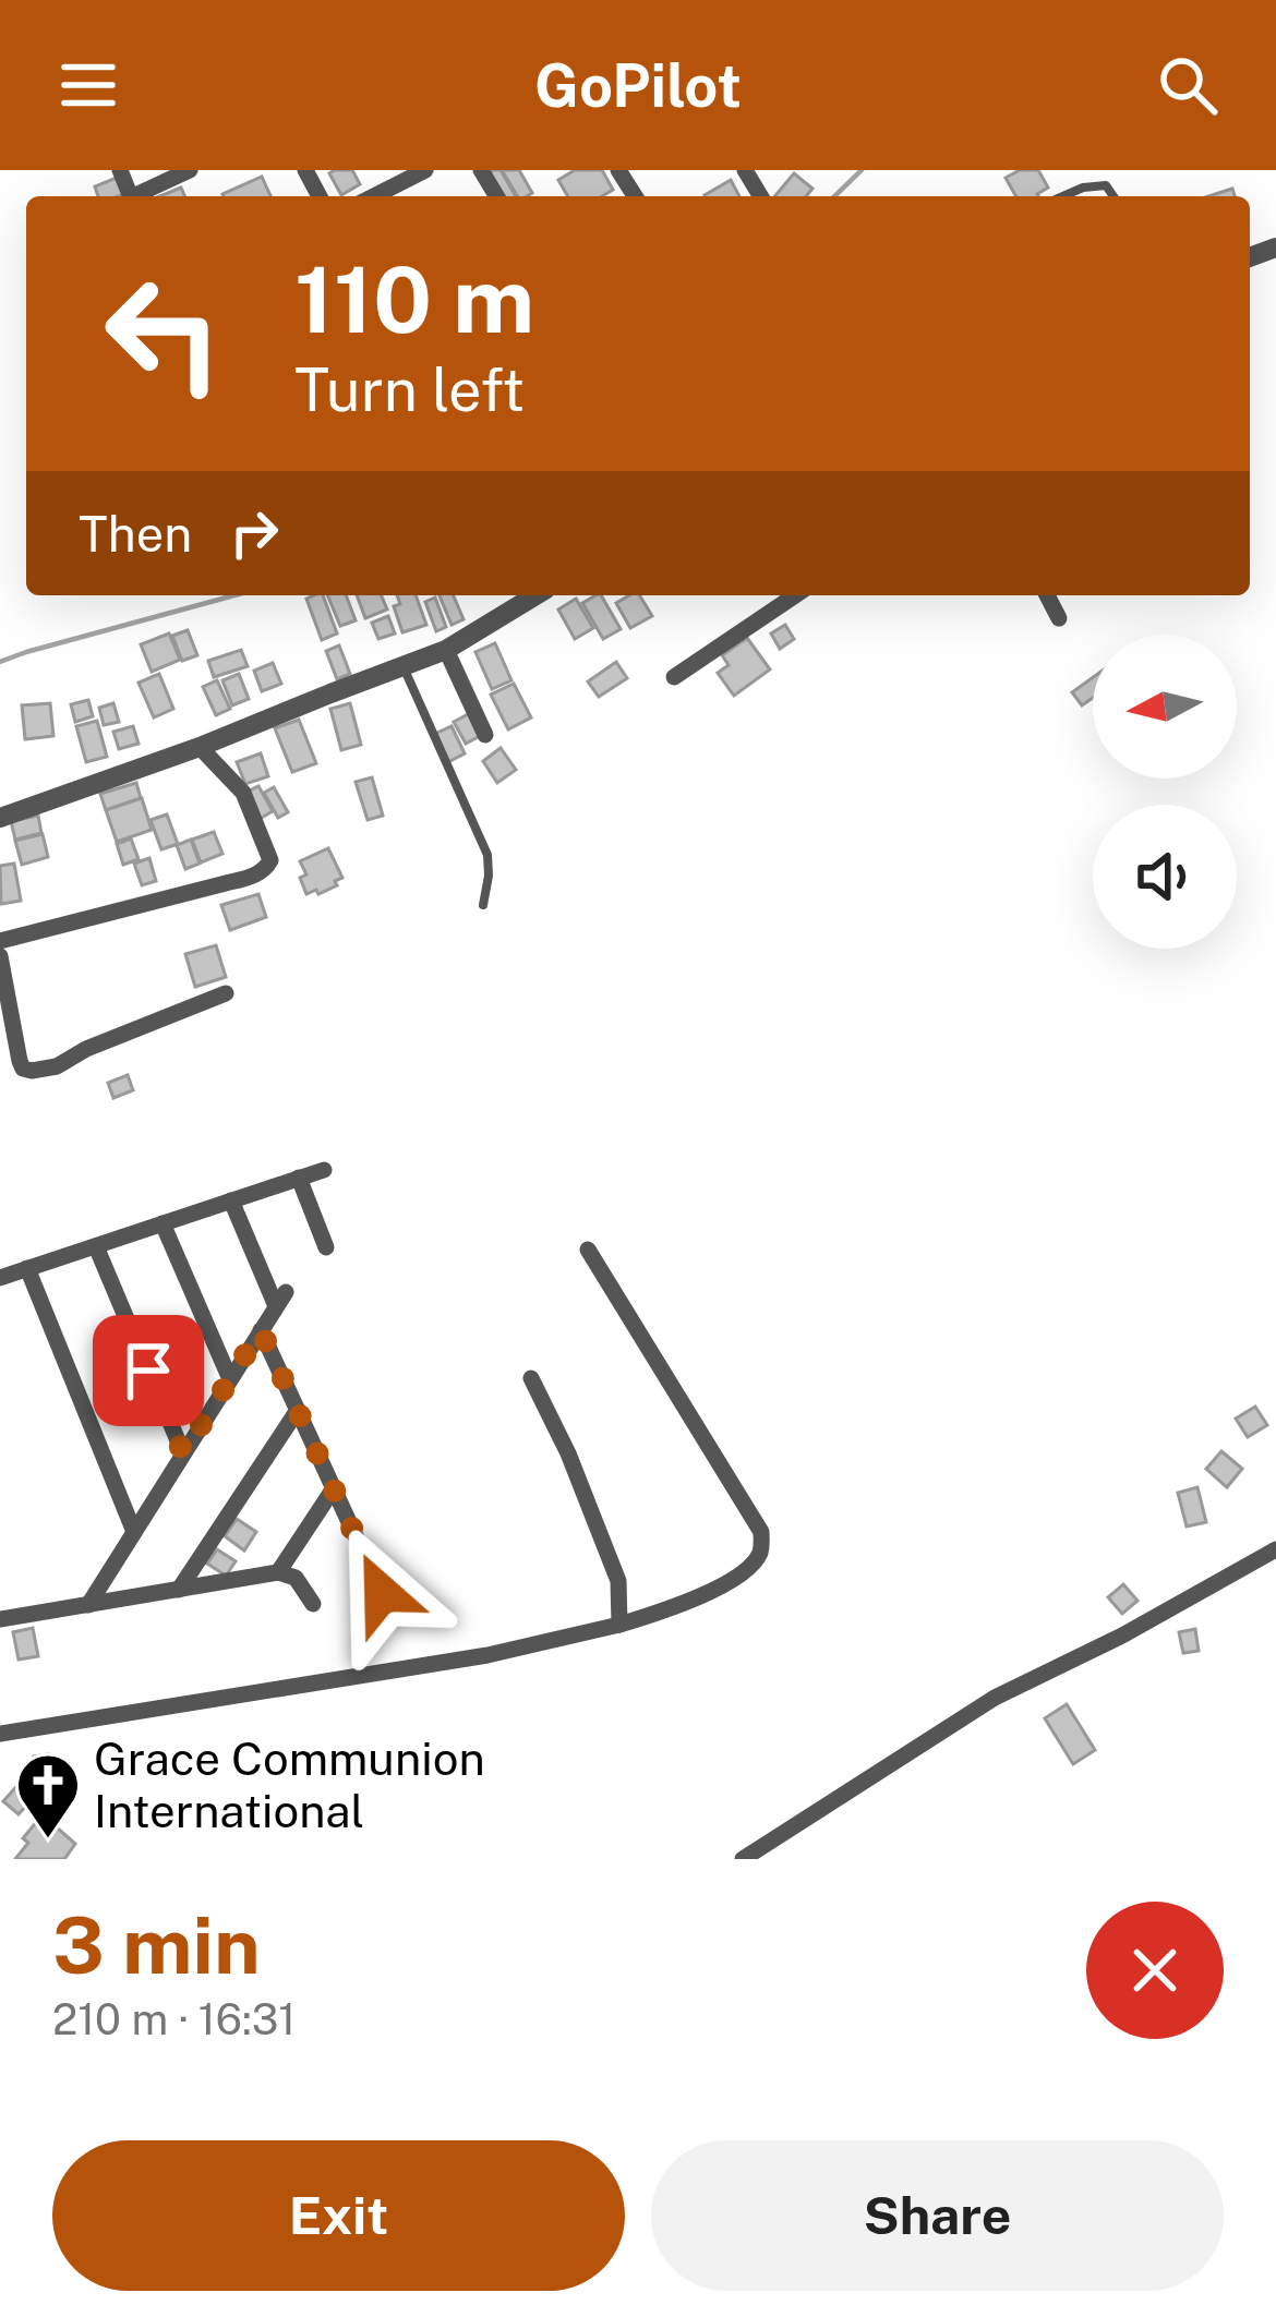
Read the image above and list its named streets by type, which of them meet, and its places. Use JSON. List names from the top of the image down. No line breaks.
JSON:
{"places":{"church":["Grace Communion International"]},"north":"left","page":{"header":"GoPilot","turn":["110 m","Turn left"],"then":"Then","heading":["3 min","210 m · 16:31"],"buttons":["Exit","Share"]}}
